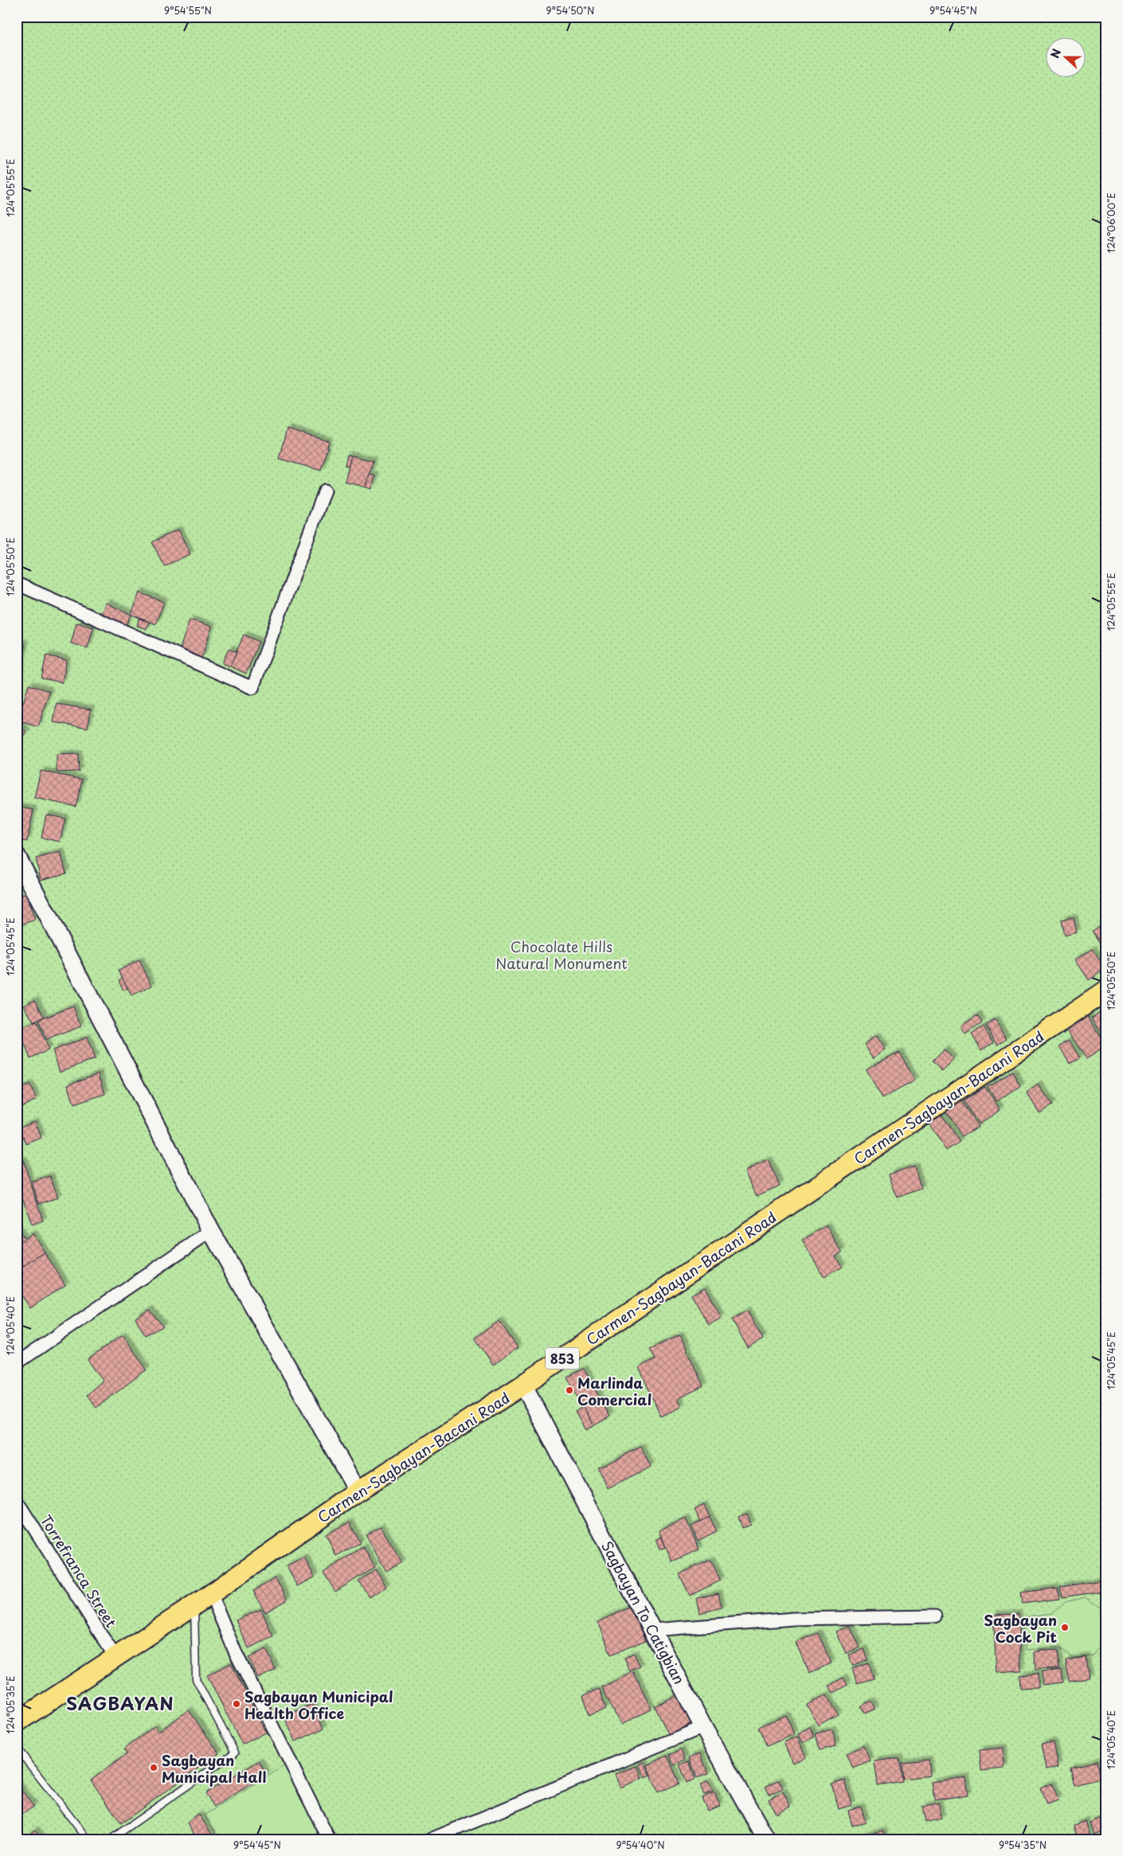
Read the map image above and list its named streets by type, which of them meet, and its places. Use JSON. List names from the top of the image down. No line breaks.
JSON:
{"streets":{"main road":["Carmen-Sagbayan-Bacani Road","853"],"street":["Torrefranca Street","Sagbayan To Catigbian"]},"crossings":[["Carmen-Sagbayan-Bacani Road","Torrefranca Street"],["Carmen-Sagbayan-Bacani Road","Sagbayan To Catigbian"]],"districts":["SAGBAYAN"],"parks":["Chocolate Hills Natural Monument"],"places":["Marlinda Comercial","Sagbayan Cock Pit","Sagbayan Municipal Health Office","Sagbayan Municipal Hall"],"north":"left","coordinates":["9°54'55\"N","9°54'50\"N","9°54'45\"N","124°05'55\"E","124°06'00\"E","124°05'50\"E","124°05'45\"E","124°05'40\"E","124°05'35\"E","9°54'40\"N","9°54'35\"N"]}
